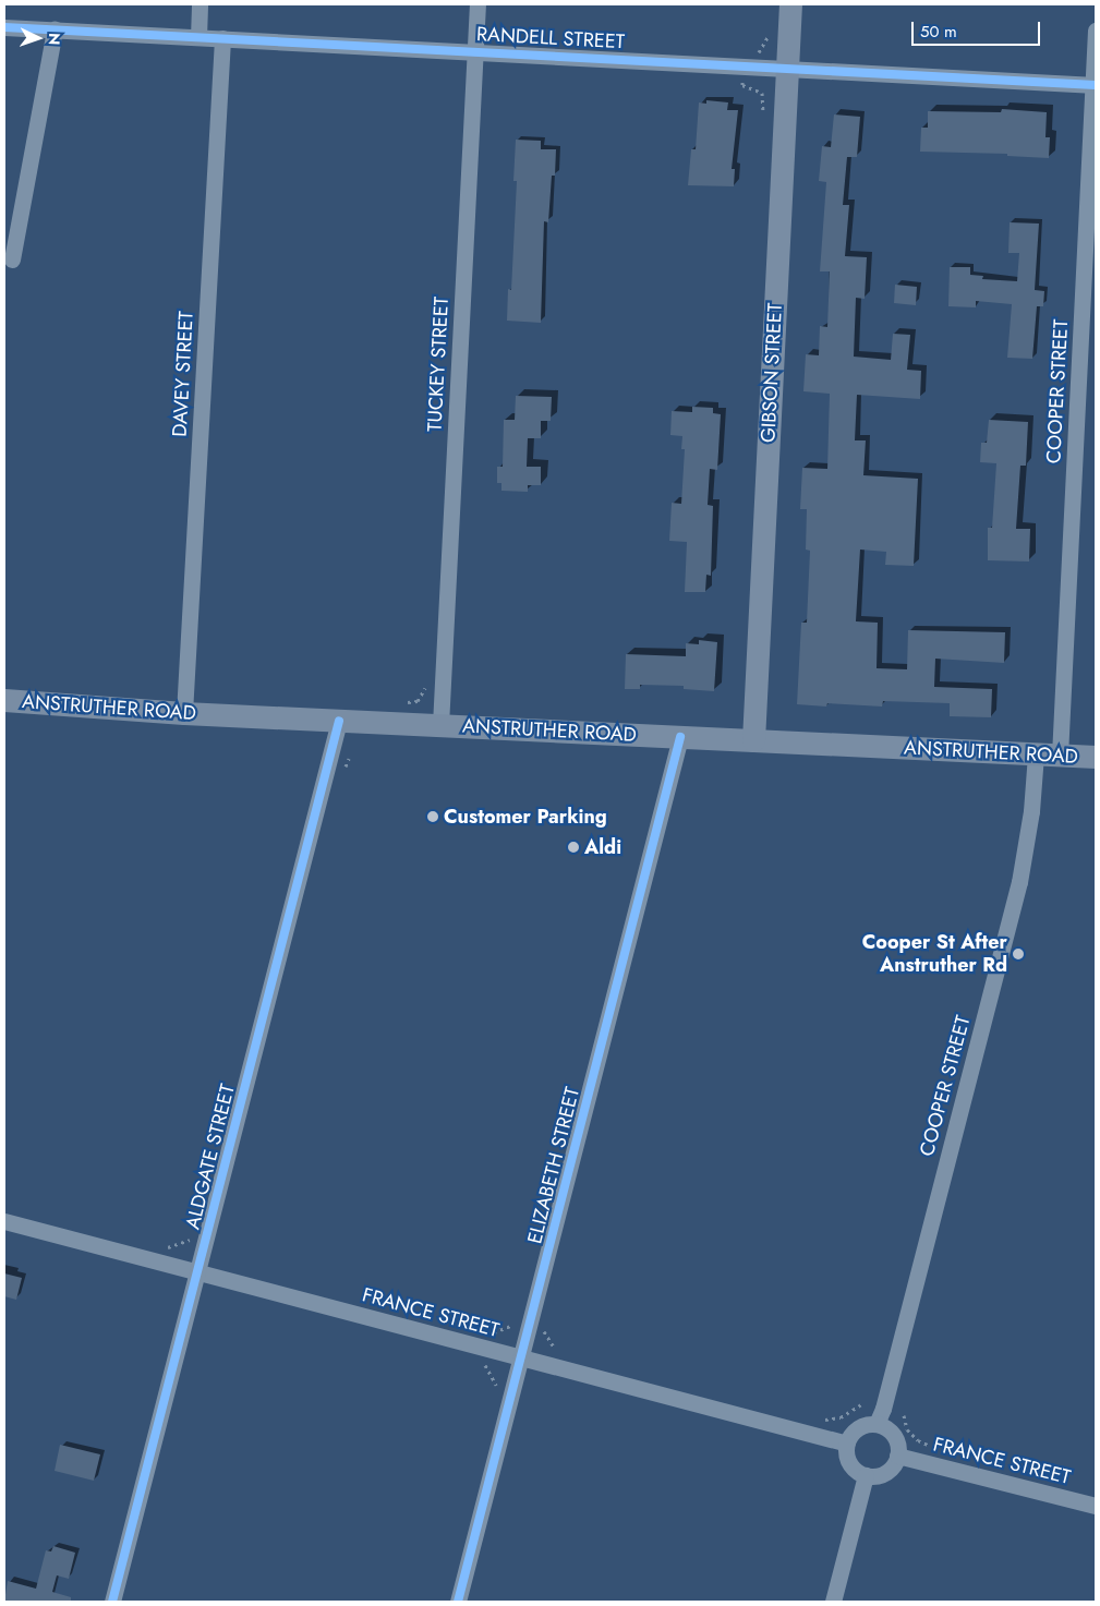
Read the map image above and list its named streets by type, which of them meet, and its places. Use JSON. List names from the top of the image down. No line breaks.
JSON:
{"streets":{"main road":["GIBSON STREET","ANSTRUTHER ROAD"],"street":["RANDELL STREET","TUCKEY STREET","DAVEY STREET","COOPER STREET","ALDGATE STREET","ELIZABETH STREET","FRANCE STREET"]},"crossings":[["RANDELL STREET","TUCKEY STREET"],["RANDELL STREET","GIBSON STREET"],["RANDELL STREET","DAVEY STREET"],["RANDELL STREET","COOPER STREET"],["TUCKEY STREET","ANSTRUTHER ROAD"],["GIBSON STREET","ANSTRUTHER ROAD"],["DAVEY STREET","ANSTRUTHER ROAD"],["COOPER STREET","ANSTRUTHER ROAD"],["COOPER STREET","FRANCE STREET"],["ANSTRUTHER ROAD","ALDGATE STREET"],["ANSTRUTHER ROAD","ELIZABETH STREET"],["ALDGATE STREET","FRANCE STREET"],["ELIZABETH STREET","FRANCE STREET"]],"places":["Customer Parking","Aldi","Cooper St After Anstruther Rd"],"scale_bar":"50 m","north":"right"}
